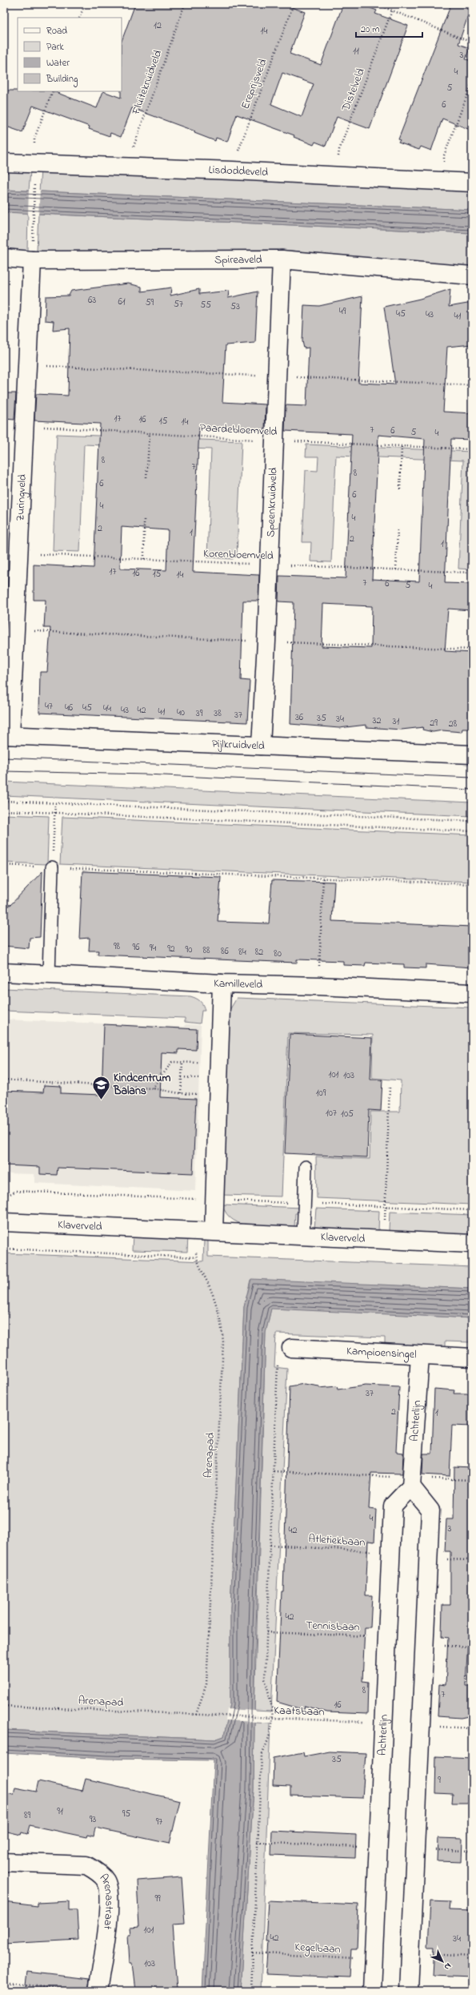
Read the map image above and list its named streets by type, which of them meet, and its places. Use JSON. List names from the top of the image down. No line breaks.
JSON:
{"streets":{"street":["Lisdoddeveld","Spireaveld","Zuringveld","Speenkruidveld","Pijlkruidveld","Kamilleveld","Klaverveld","Kampioensingel","Achterlijn","Arenastraat"],"path":["Fluitekruidveld","Ereprijsveld","Distelveld","Paardebloemveld","Korenbloemveld","Arenapad","Atletiekbaan","Tennisbaan","Kaatsbaan","Kegelbaan"]},"crossings":[["Fluitekruidveld","Lisdoddeveld"],["Ereprijsveld","Lisdoddeveld"],["Distelveld","Lisdoddeveld"],["Spireaveld","Zuringveld"],["Spireaveld","Speenkruidveld"],["Paardebloemveld","Zuringveld"],["Paardebloemveld","Speenkruidveld"],["Zuringveld","Korenbloemveld"],["Zuringveld","Pijlkruidveld"],["Speenkruidveld","Korenbloemveld"],["Speenkruidveld","Pijlkruidveld"],["Klaverveld","Arenapad"],["Kampioensingel","Achterlijn"],["Achterlijn","Atletiekbaan"],["Achterlijn","Tennisbaan"],["Achterlijn","Kaatsbaan"],["Achterlijn","Kegelbaan"],["Arenapad","Kaatsbaan"]],"places":{"school or university":["Kindcentrum Balans"]},"house_numbers":["12","14","11","3","4","5","6","63","61","59","57","55","53","49","45","43","41","17","16","15","14","7","6","5","4","8","7","8","6","6","4","4","2","1","2","1","17","16","15","14","7","6","5","4","47","46","45","44","43","42","41","40","39","38","37","36","35","34","32","31","29","28","98","96","94","92","90","88","86","84","82","80","101","103","109","107","105","37","2","1","4","3","42","42","8","7","16","35","9","91","95","89","93","97","99","101","42","34","103"],"legend":["Road","Park","Water","Building"],"scale_bar":"20 m","north":"bottom right"}
